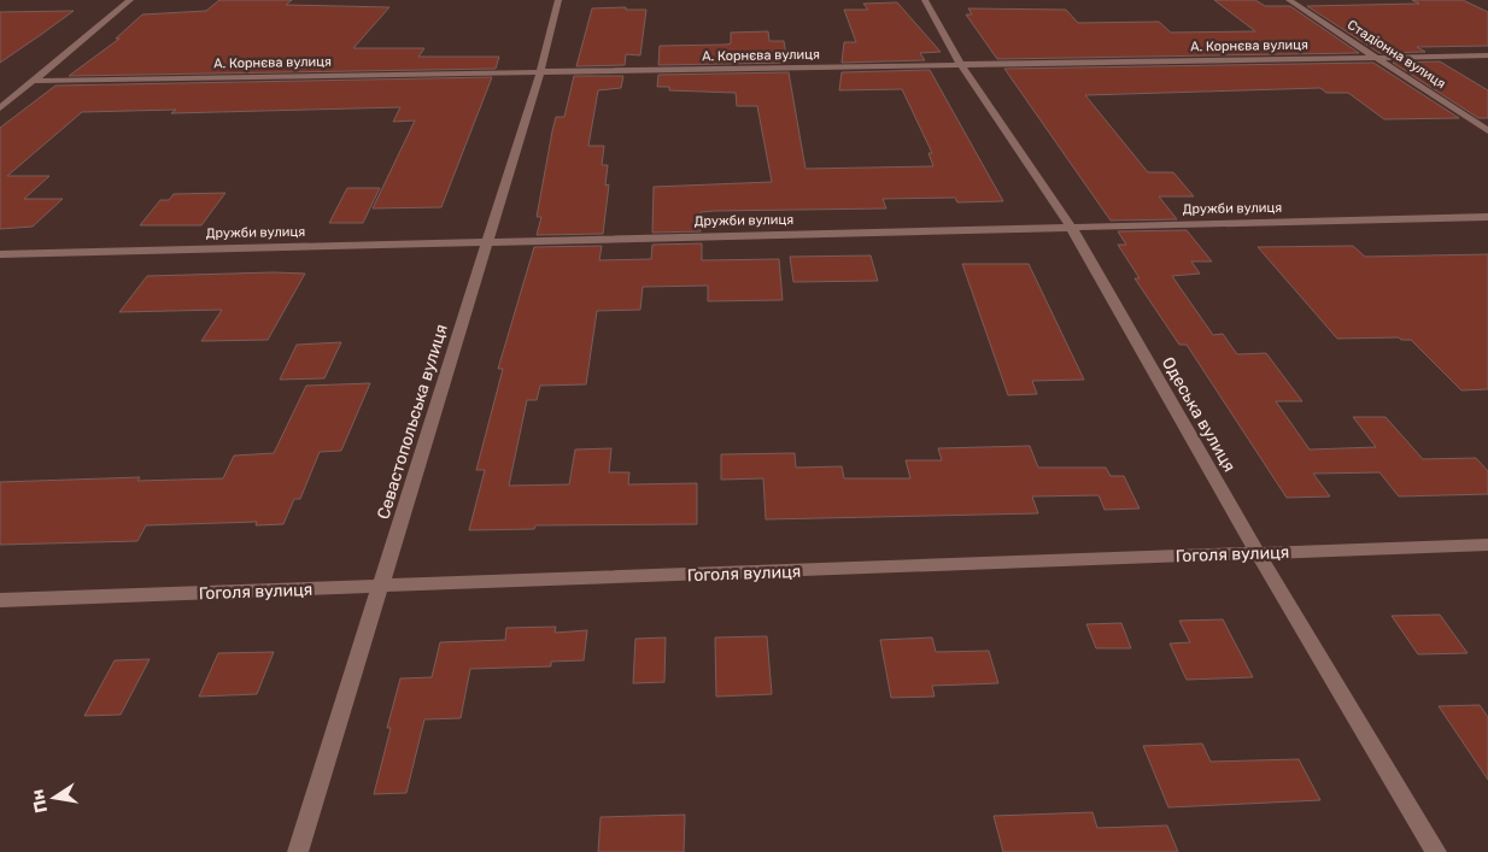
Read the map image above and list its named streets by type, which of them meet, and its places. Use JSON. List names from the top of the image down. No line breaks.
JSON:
{"streets":{"street":["А. Корнєва вулиця","Стадіонна вулиця","Дружби вулиця","Одеська вулиця","Севастопольська вулиця","Гоголя вулиця"]},"crossings":[["А. Корнєва вулиця","Стадіонна вулиця"],["А. Корнєва вулиця","Одеська вулиця"],["А. Корнєва вулиця","Севастопольська вулиця"],["Дружби вулиця","Одеська вулиця"],["Дружби вулиця","Севастопольська вулиця"],["Одеська вулиця","Гоголя вулиця"],["Севастопольська вулиця","Гоголя вулиця"]],"north":"left"}
